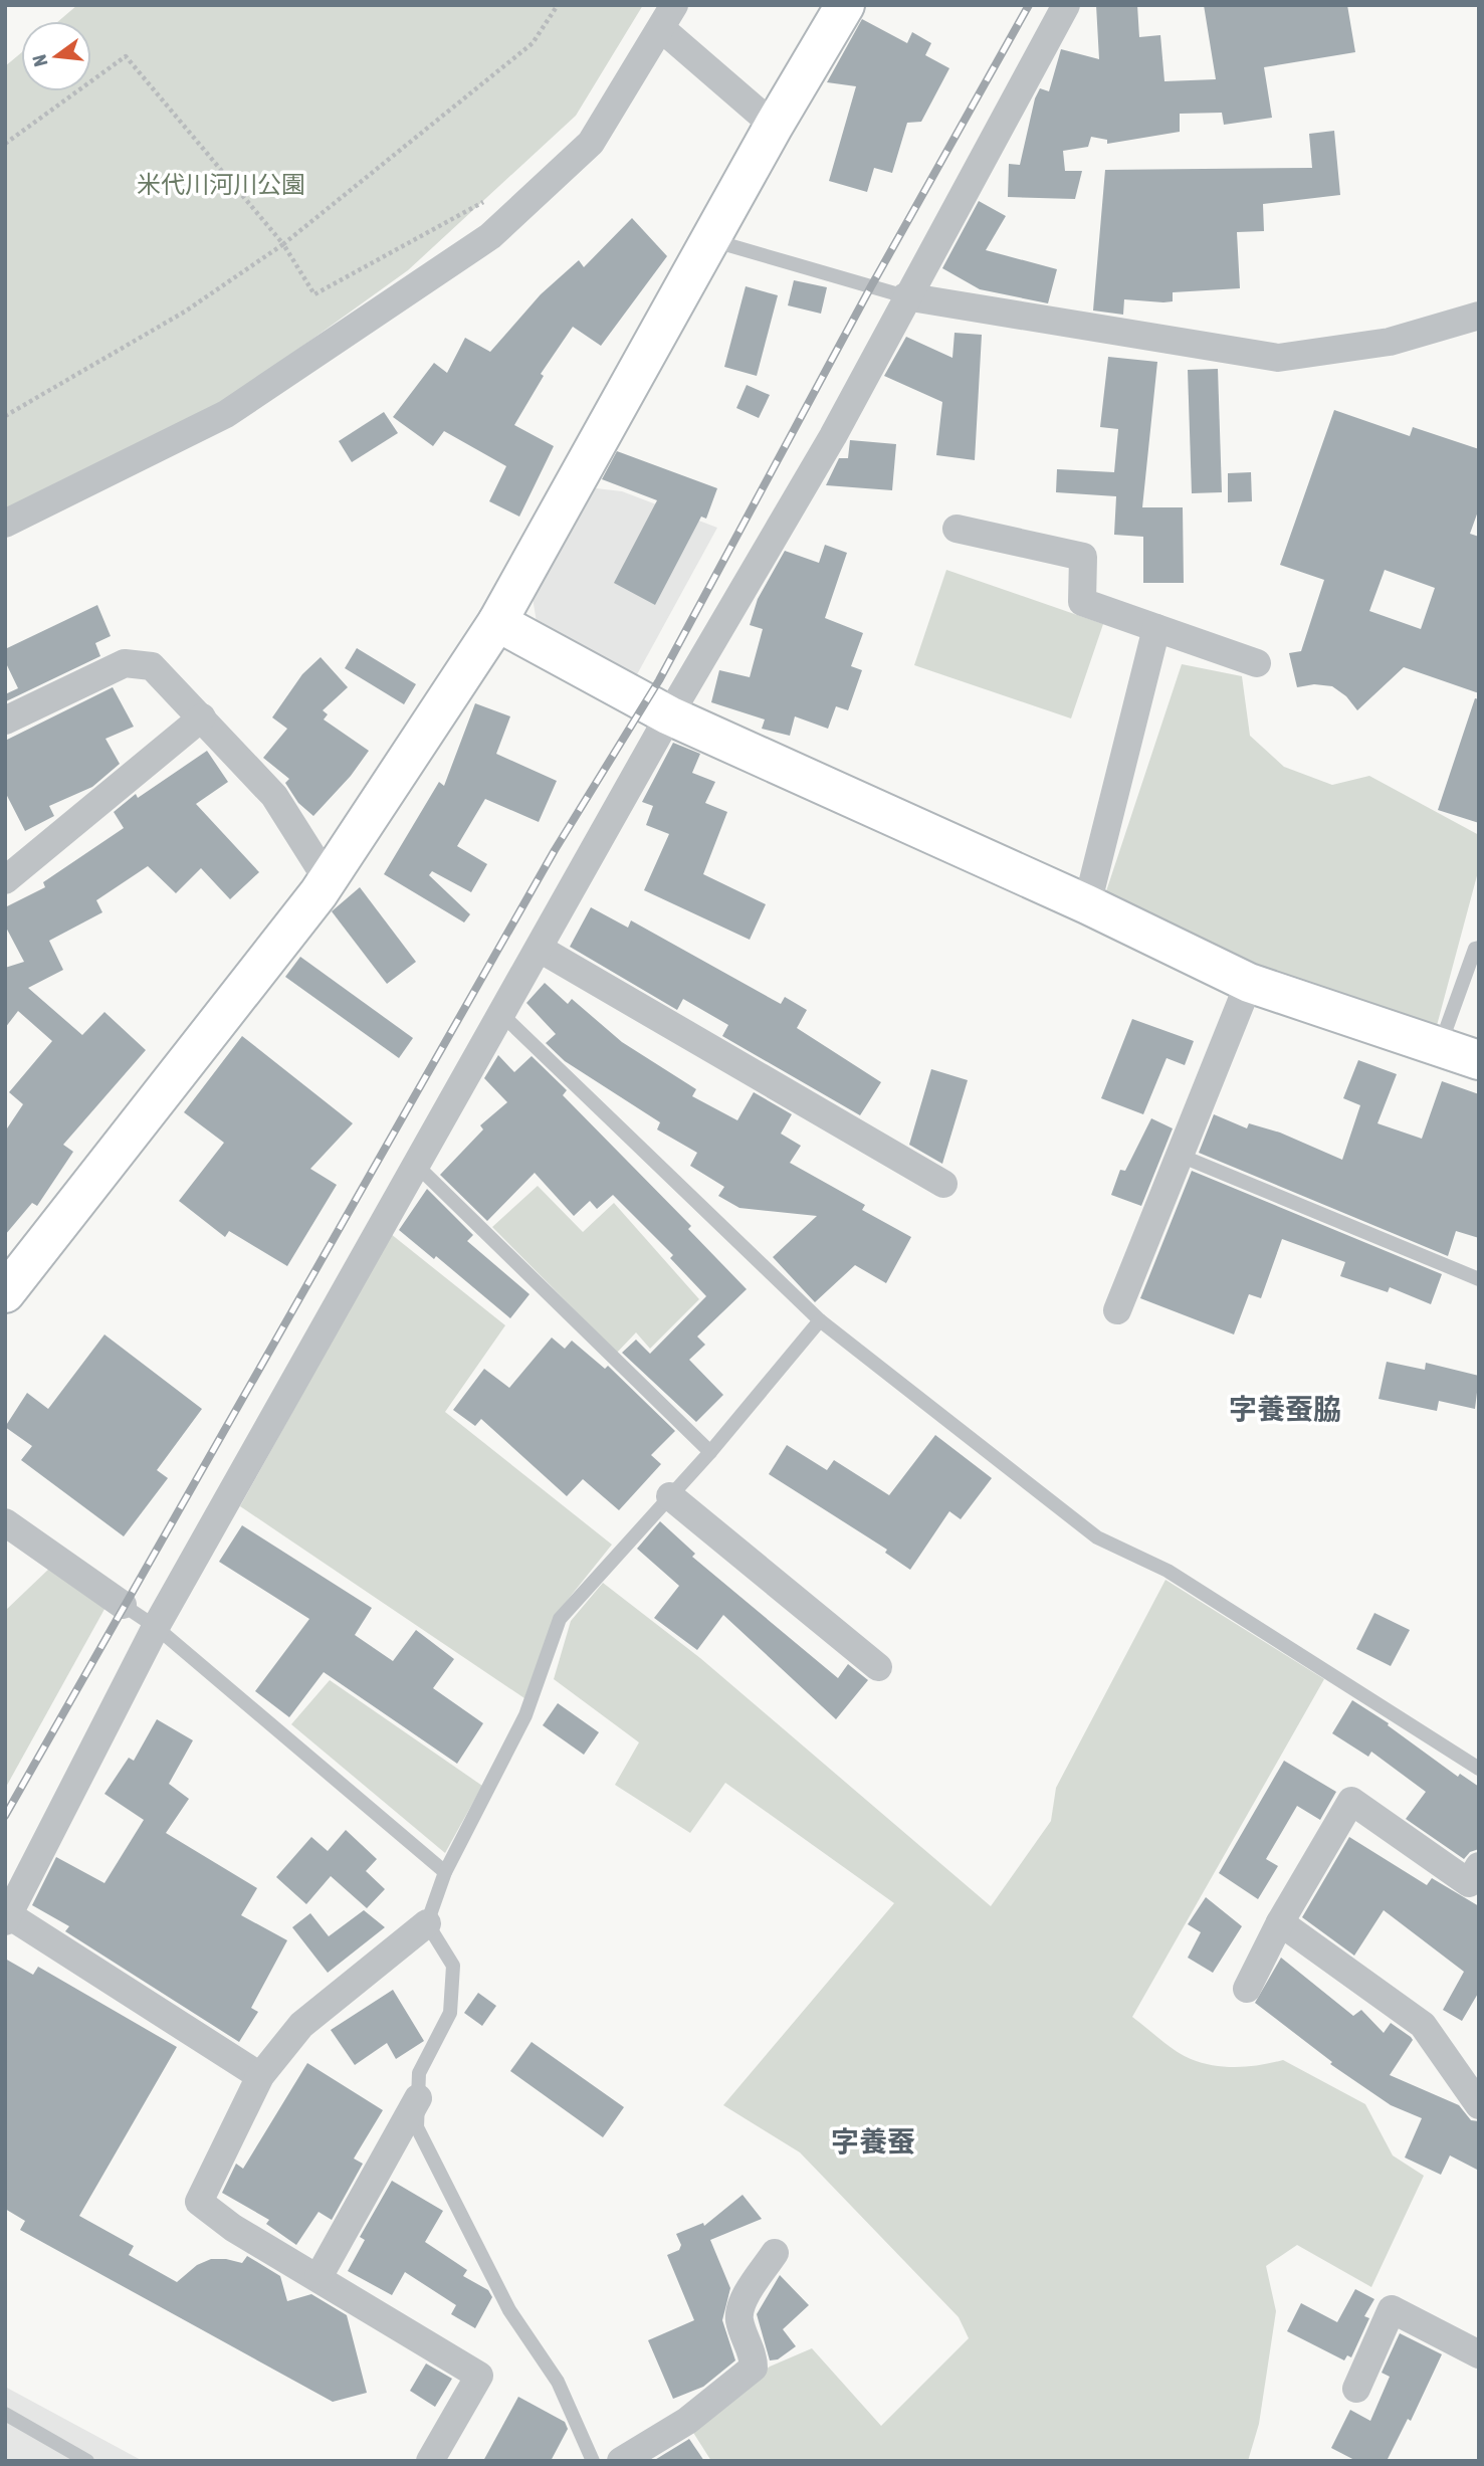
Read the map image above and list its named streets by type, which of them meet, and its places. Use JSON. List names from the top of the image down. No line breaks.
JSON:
{"districts":["字養蚕脇","字養蚕"],"parks":["米代川河川公園"],"north":"left"}
